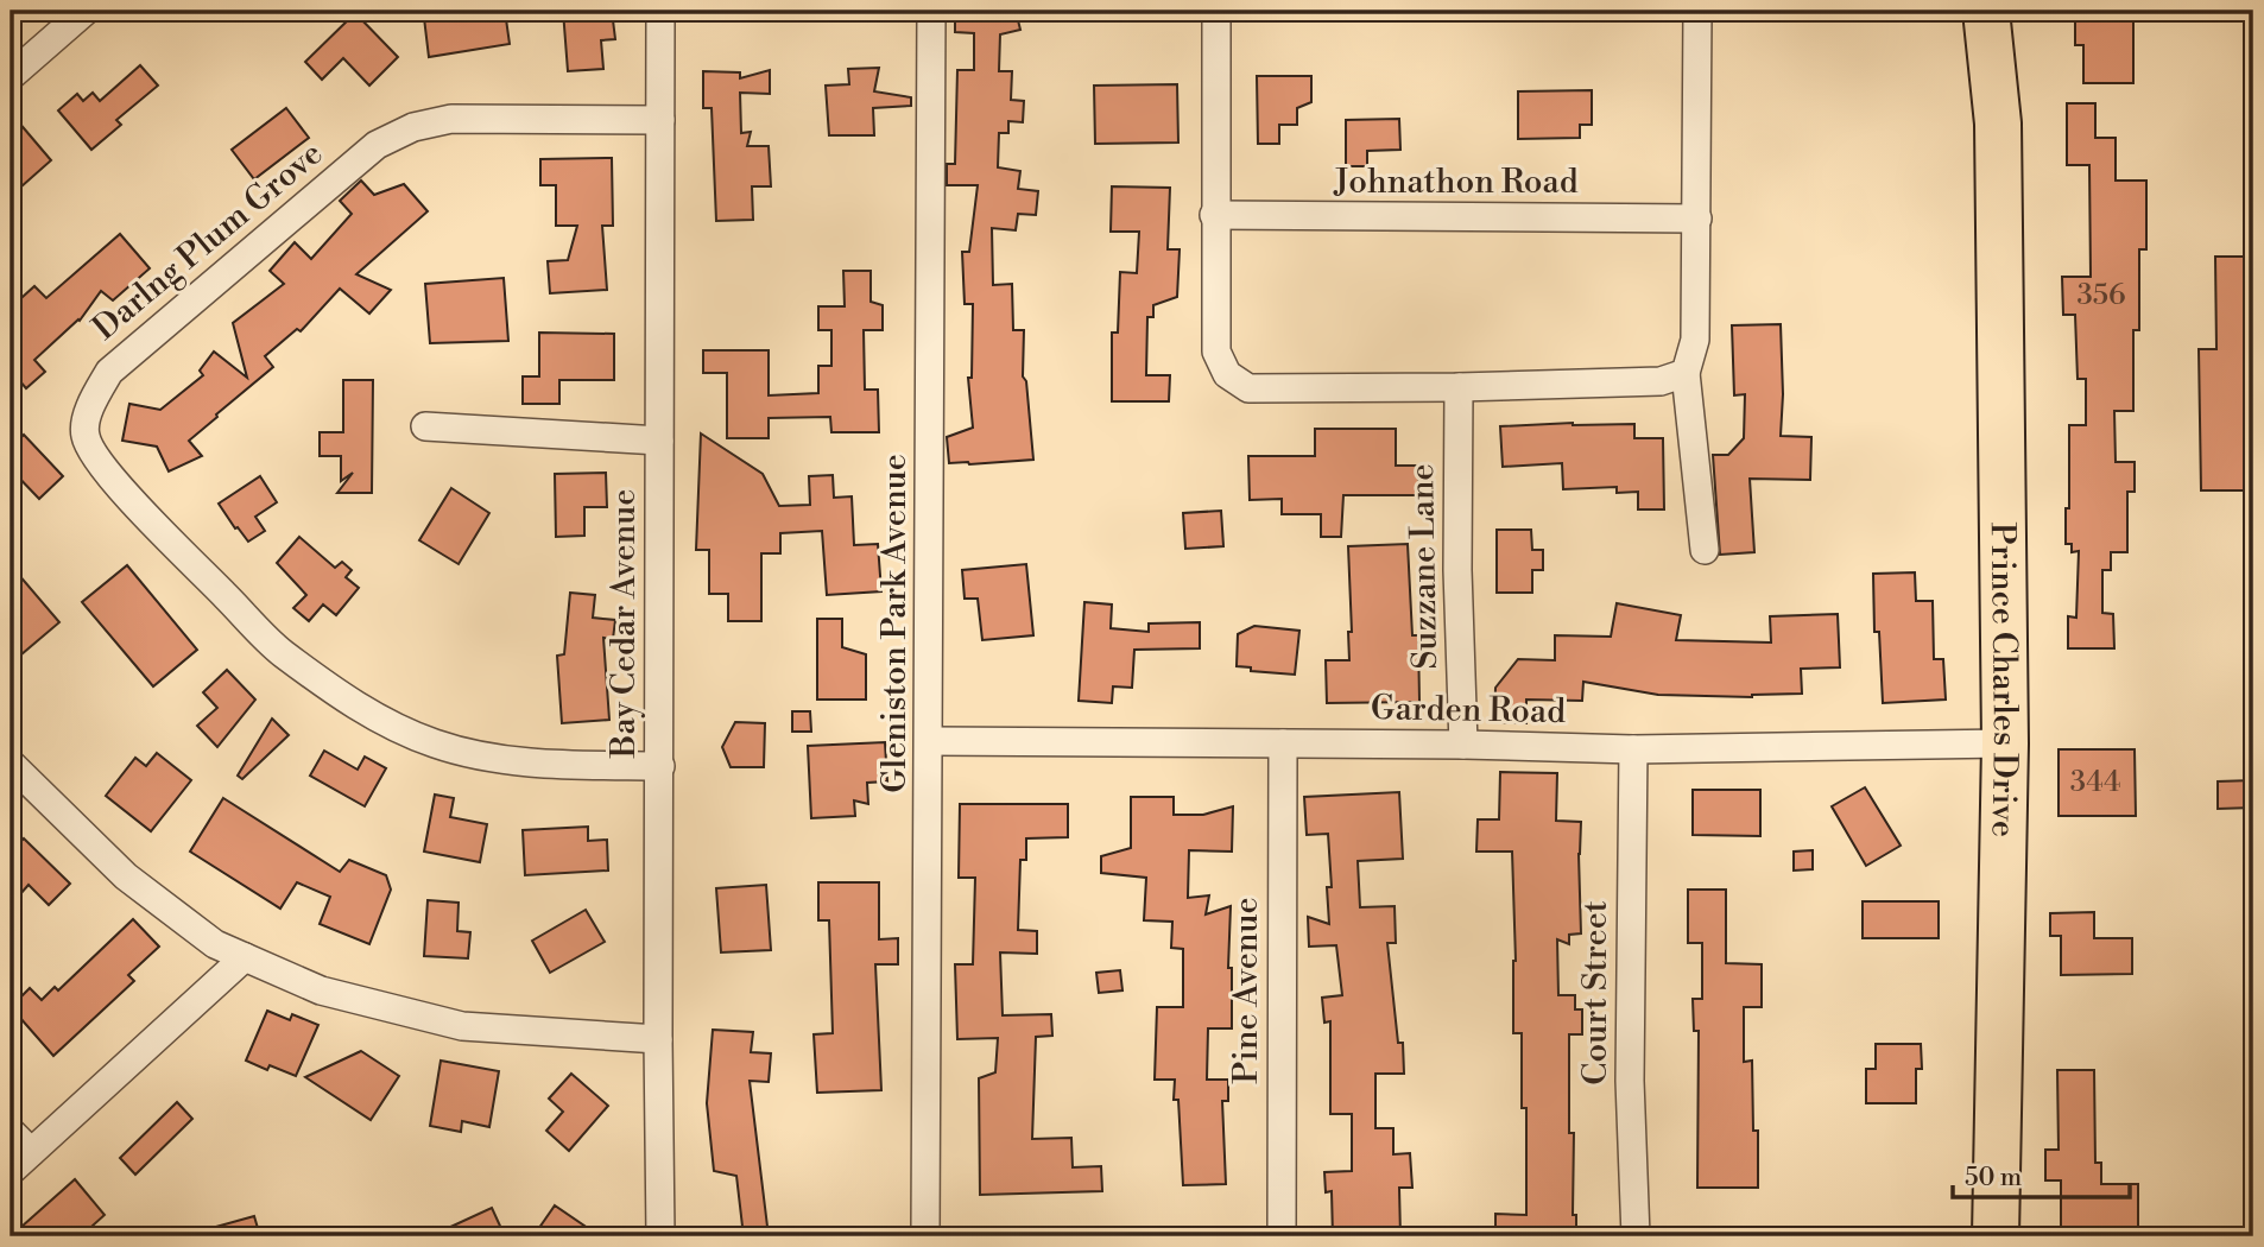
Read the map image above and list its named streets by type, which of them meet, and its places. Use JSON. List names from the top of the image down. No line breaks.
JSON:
{"streets":{"highway":["Prince Charles Drive"],"street":["Johnathon Road","Darlng Plum Grove","Suzzane Lane","Bay Cedar Avenue","Gleniston Park Avenue","Garden Road","Pine Avenue","Court Street"]},"crossings":[["Darlng Plum Grove","Bay Cedar Avenue"],["Suzzane Lane","Garden Road"],["Gleniston Park Avenue","Garden Road"],["Prince Charles Drive","Garden Road"],["Garden Road","Pine Avenue"],["Garden Road","Court Street"]],"house_numbers":["356","344"],"scale_bar":"50 m"}
